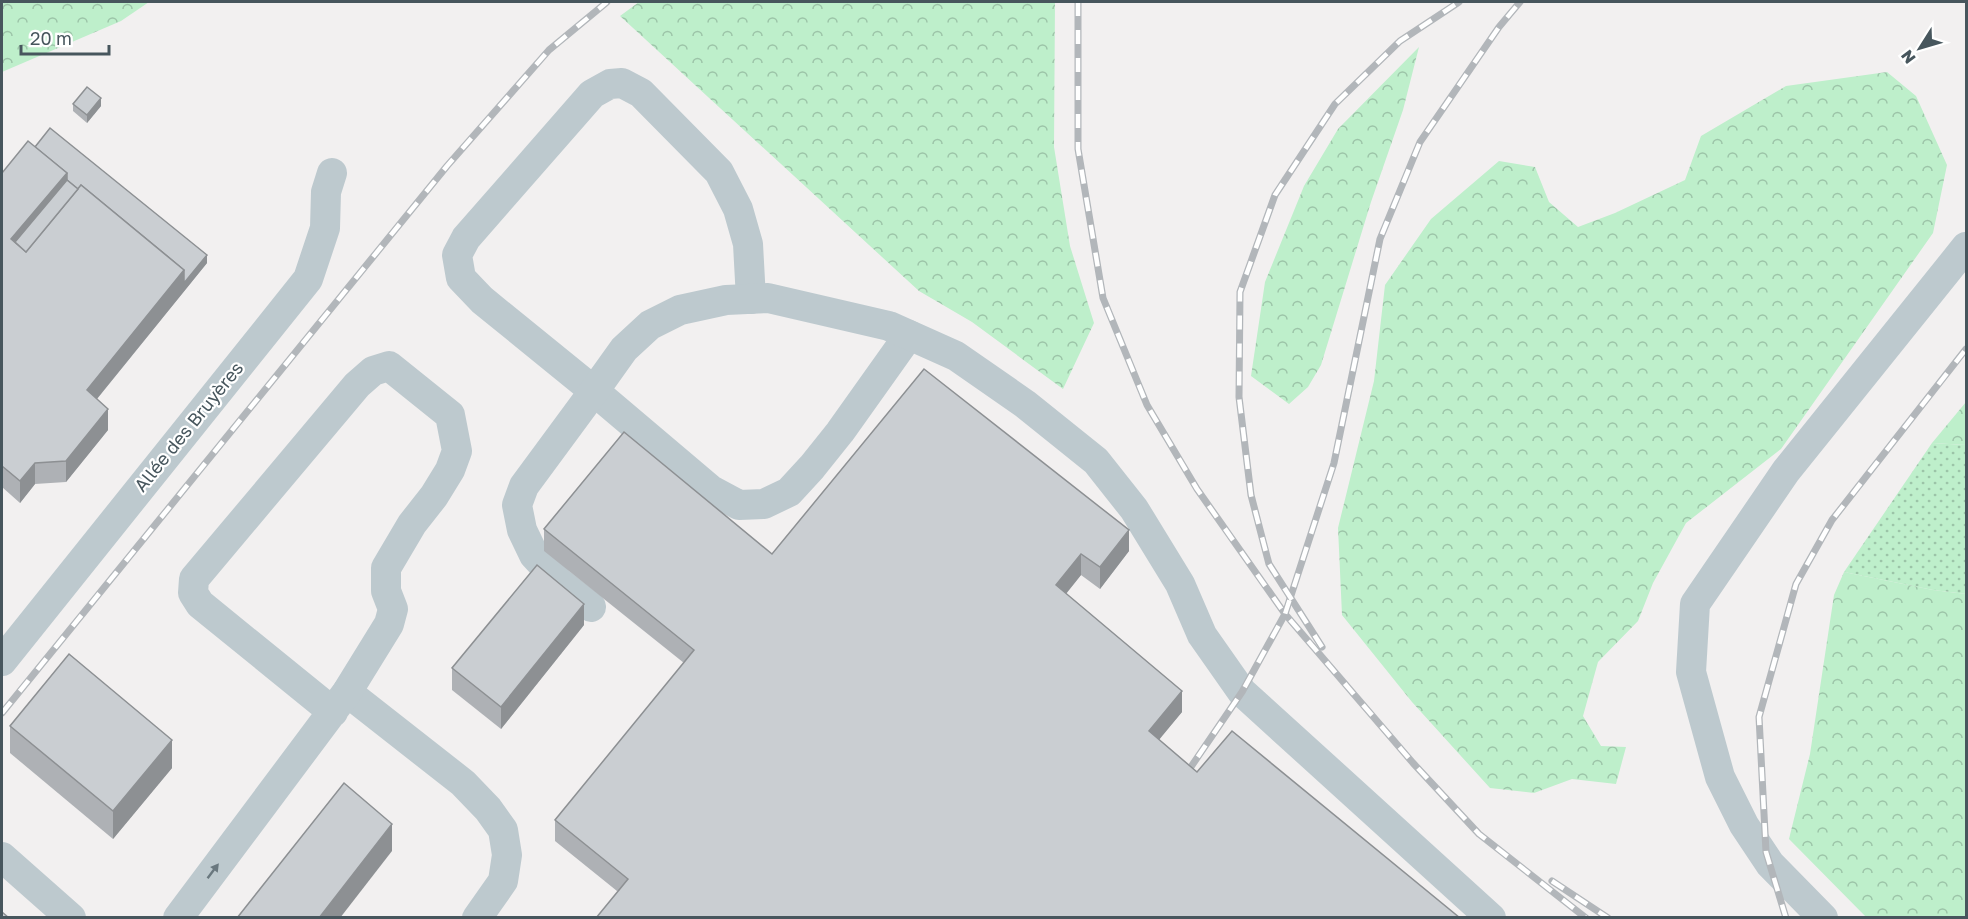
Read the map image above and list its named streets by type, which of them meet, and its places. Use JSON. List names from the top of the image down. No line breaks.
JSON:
{"streets":{"street":["Allée des Bruyères"]},"scale_bar":"20 m","north":"bottom left"}
